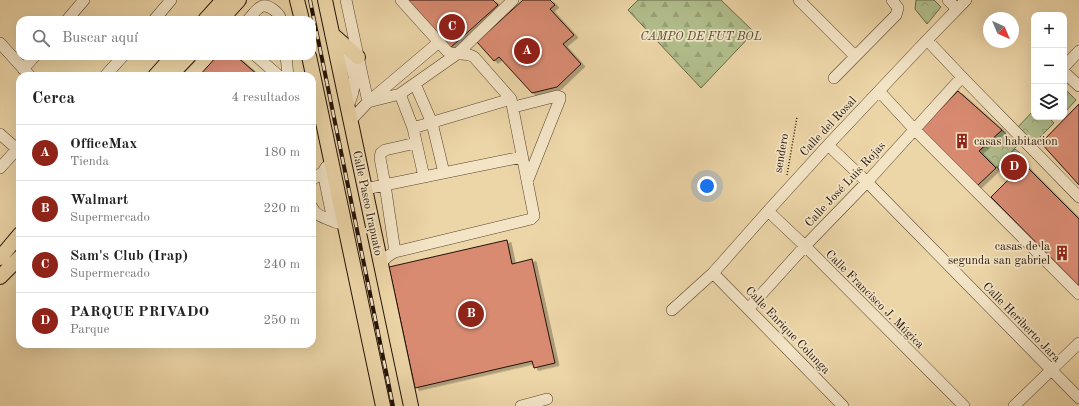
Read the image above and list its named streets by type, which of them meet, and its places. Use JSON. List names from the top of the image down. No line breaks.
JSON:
{"streets":{"main road":["Calle Paseo Irapuato"],"street":["Calle del Rosal","Calle José Luis Rojas","Calle Francisco J. Múgica","Calle Heriberto Jara","Calle Enrique Colunga"],"path":["sendero"]},"crossings":[["Calle del Rosal","sendero"],["Calle del Rosal","Calle Francisco J. Múgica"],["Calle del Rosal","Calle Heriberto Jara"],["Calle del Rosal","Calle Enrique Colunga"],["Calle José Luis Rojas","Calle Francisco J. Múgica"],["Calle José Luis Rojas","Calle Heriberto Jara"],["Calle José Luis Rojas","Calle Enrique Colunga"]],"parks":["CAMPO DE FUT BOL"],"places":{"building":["casas habitacion","casas de la segunda san gabriel"]},"north":"bottom right","page":{"map_buttons":["+","−"],"pins":["C","A","D","B"],"search":"Buscar aquí","heading":["Cerca","4 resultados"],"list":[{"mark":"A","name":"OfficeMax","note":"Tienda","value":"180 m"},{"mark":"B","name":"Walmart","note":"Supermercado","value":"220 m"},{"mark":"C","name":"Sam's Club (Irap)","note":"Supermercado","value":"240 m"},{"mark":"D","name":"PARQUE PRIVADO","note":"Parque","value":"250 m"}]}}
